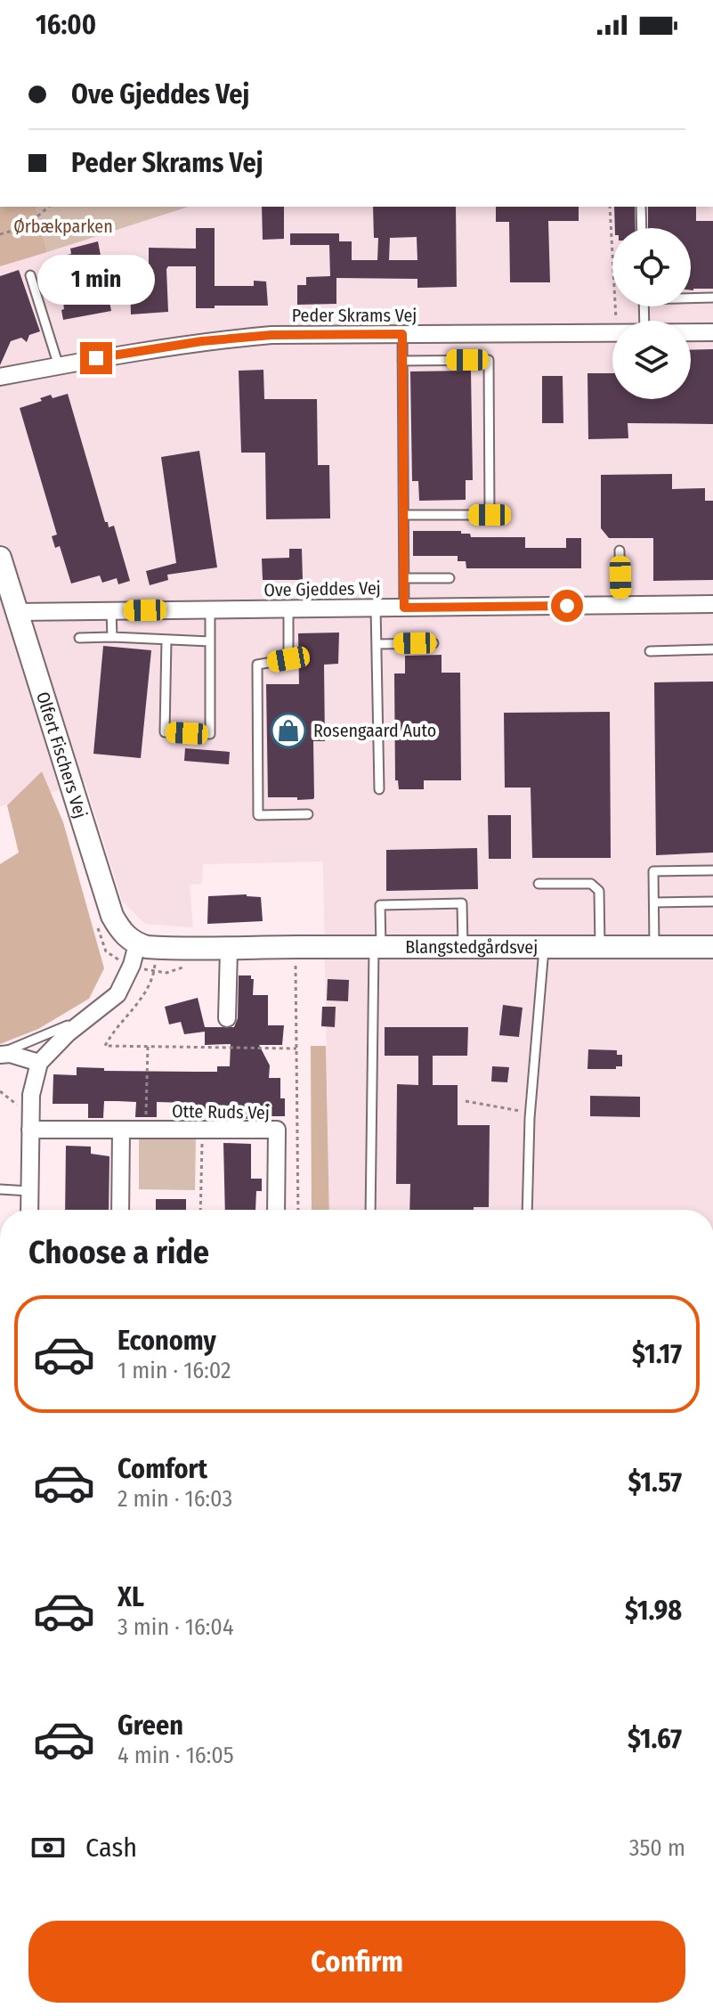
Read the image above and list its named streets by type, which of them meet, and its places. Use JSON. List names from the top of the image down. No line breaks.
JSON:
{"streets":{"street":["Peder Skrams Vej","Ove Gjeddes Vej","Olfert Fischers Vej","Blangstedgårdsvej","Otte Ruds Vej"]},"crossings":[["Ove Gjeddes Vej","Olfert Fischers Vej"],["Olfert Fischers Vej","Blangstedgårdsvej"]],"parks":["Ørbækparken"],"places":{"shop":["Rosengaard Auto"]},"page":{"status":"16:00","banner":["Ove Gjeddes Vej","Peder Skrams Vej"],"bubble":"1 min","heading":"Choose a ride","list":[{"name":"Economy","note":"1 min · 16:02","value":"$1.17"},{"name":"Comfort","note":"2 min · 16:03","value":"$1.57"},{"name":"XL","note":"3 min · 16:04","value":"$1.98"},{"name":"Green","note":"4 min · 16:05","value":"$1.67"}],"pay":["Cash","350 m"],"buttons":"Confirm"}}
